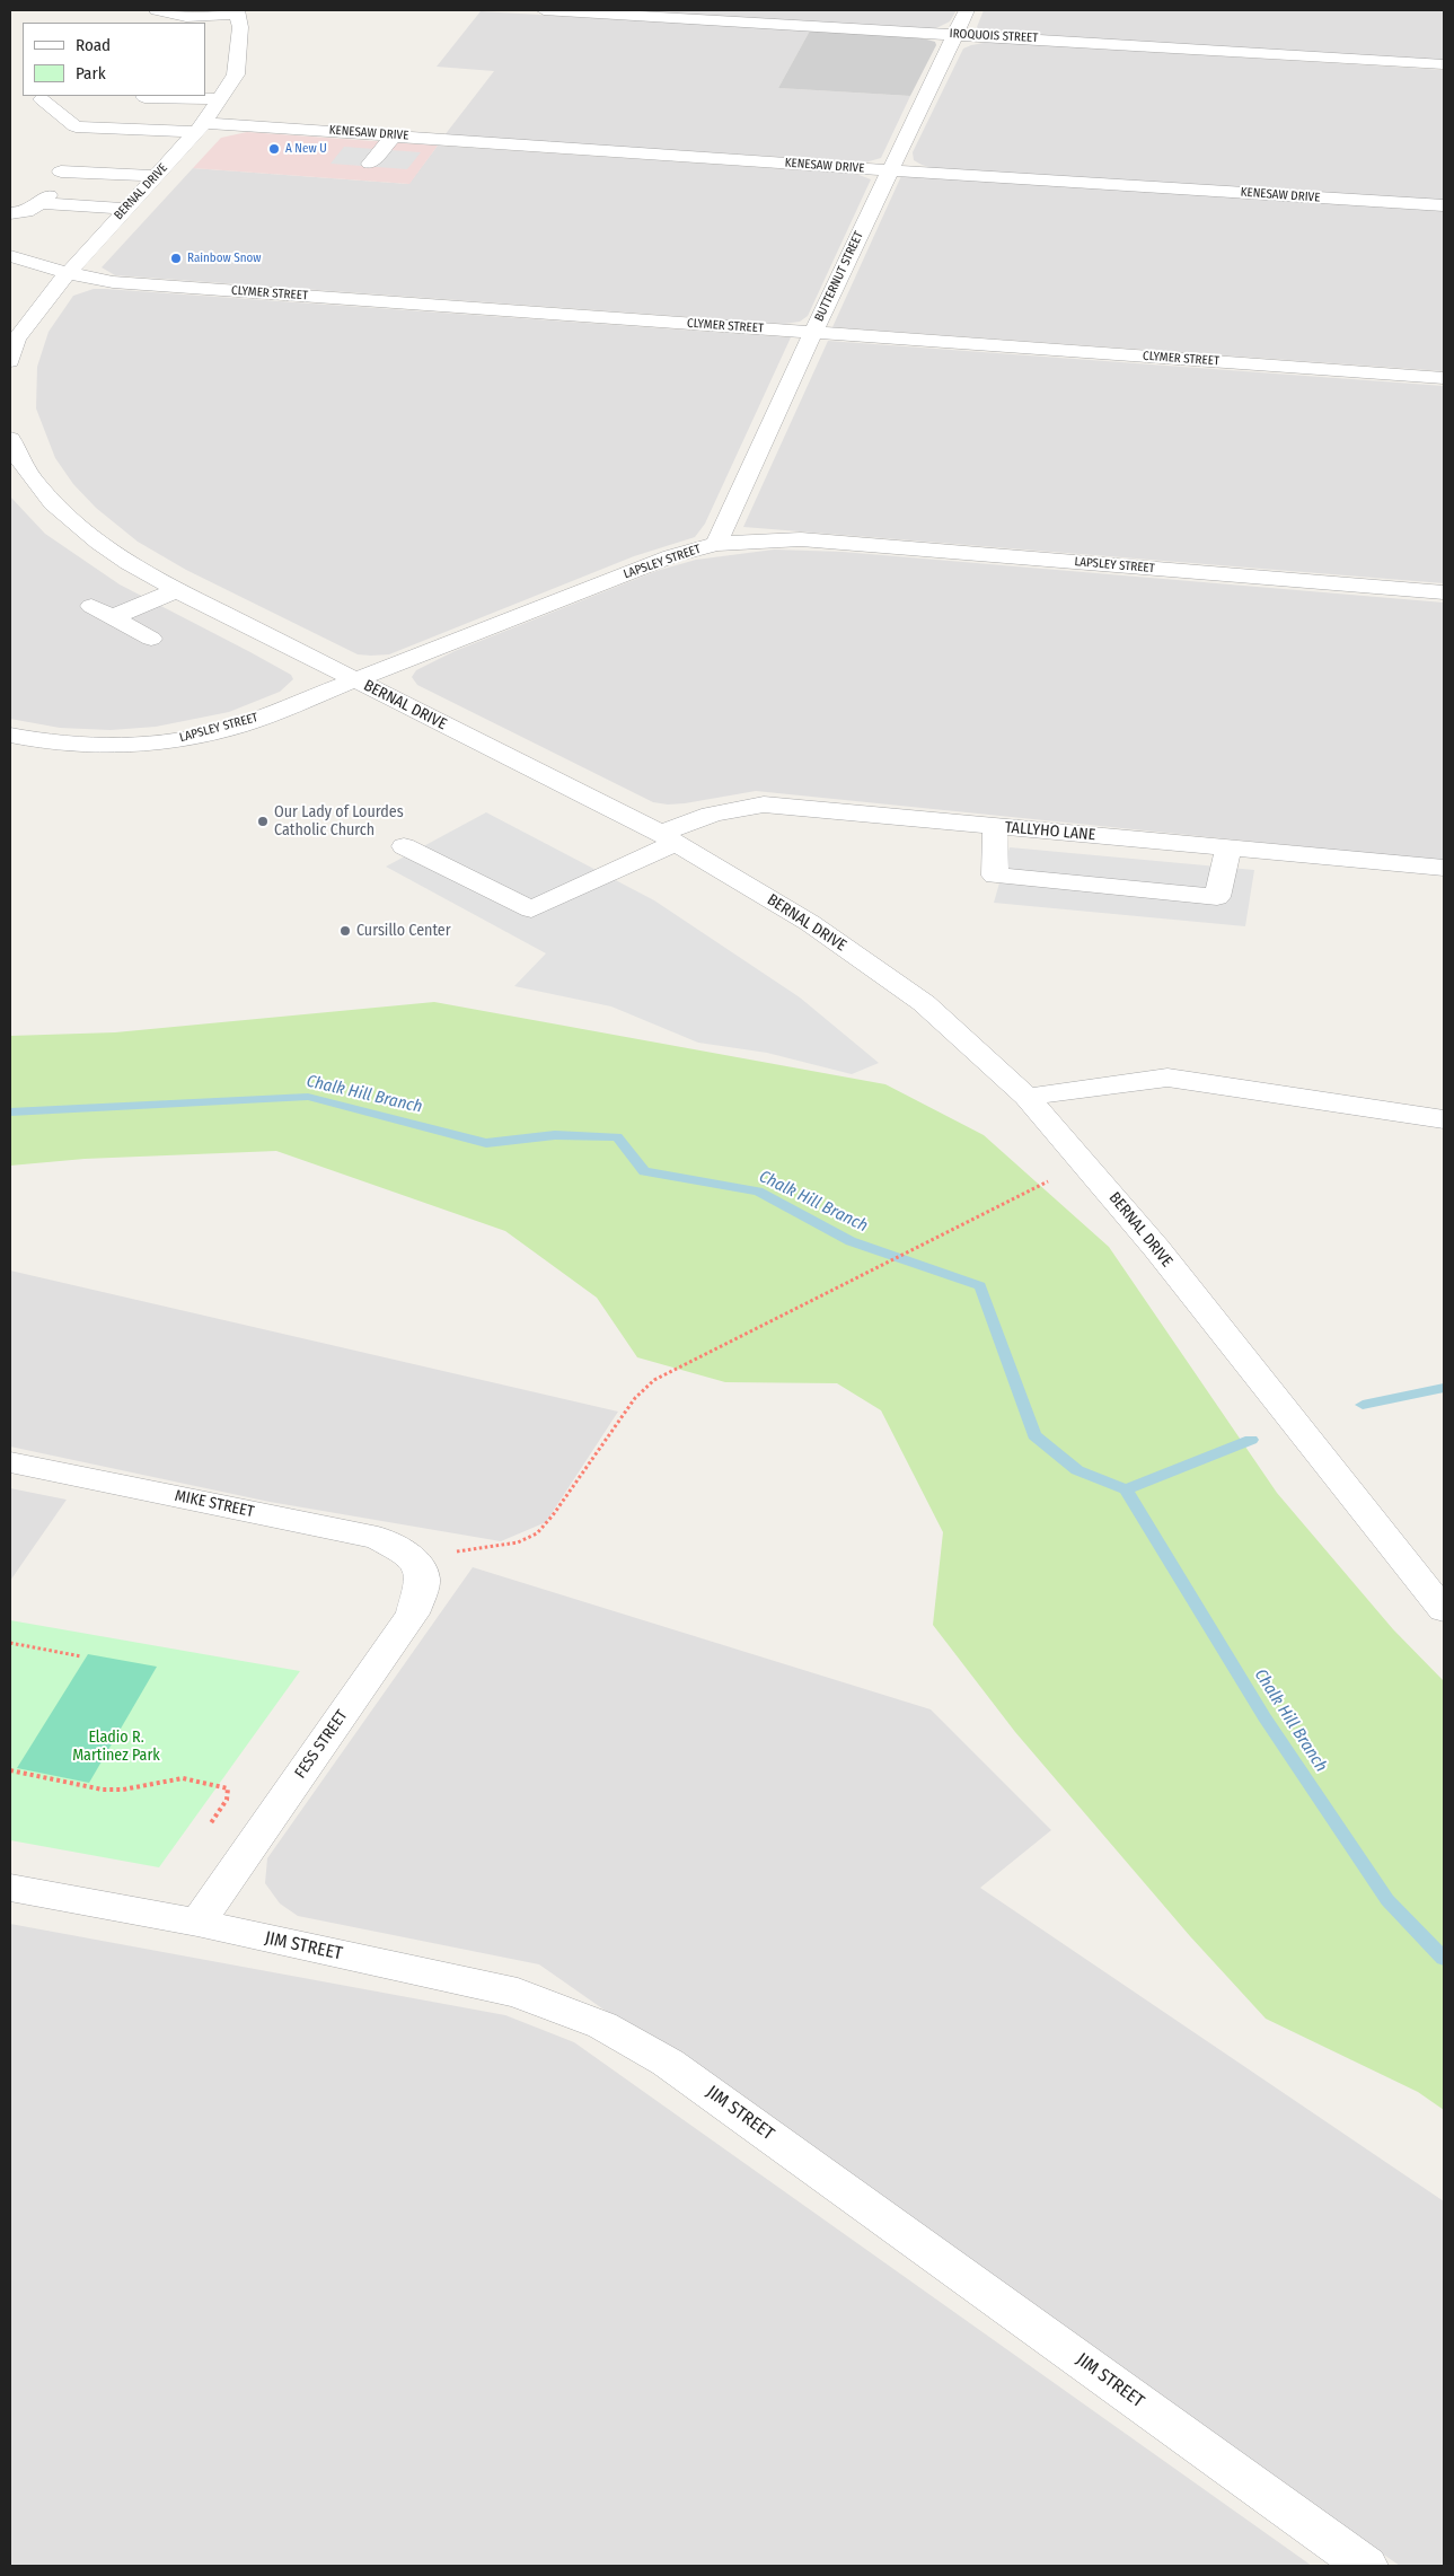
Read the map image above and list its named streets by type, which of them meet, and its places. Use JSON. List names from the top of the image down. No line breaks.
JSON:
{"streets":{"street":["IROQUOIS STREET","KENESAW DRIVE","BERNAL DRIVE","BUTTERNUT STREET","CLYMER STREET","LAPSLEY STREET","TALLYHO LANE","MIKE STREET","FESS STREET","JIM STREET"]},"crossings":[["IROQUOIS STREET","BUTTERNUT STREET"],["KENESAW DRIVE","BERNAL DRIVE"],["KENESAW DRIVE","BUTTERNUT STREET"],["BERNAL DRIVE","CLYMER STREET"],["BERNAL DRIVE","LAPSLEY STREET"],["BERNAL DRIVE","TALLYHO LANE"],["BUTTERNUT STREET","CLYMER STREET"],["BUTTERNUT STREET","LAPSLEY STREET"],["MIKE STREET","FESS STREET"],["FESS STREET","JIM STREET"]],"water":["Chalk Hill Branch"],"parks":["Eladio R. Martinez Park"],"places":["A New U","Rainbow Snow","Our Lady of Lourdes Catholic Church","Cursillo Center"],"legend":["Road","Park"]}
